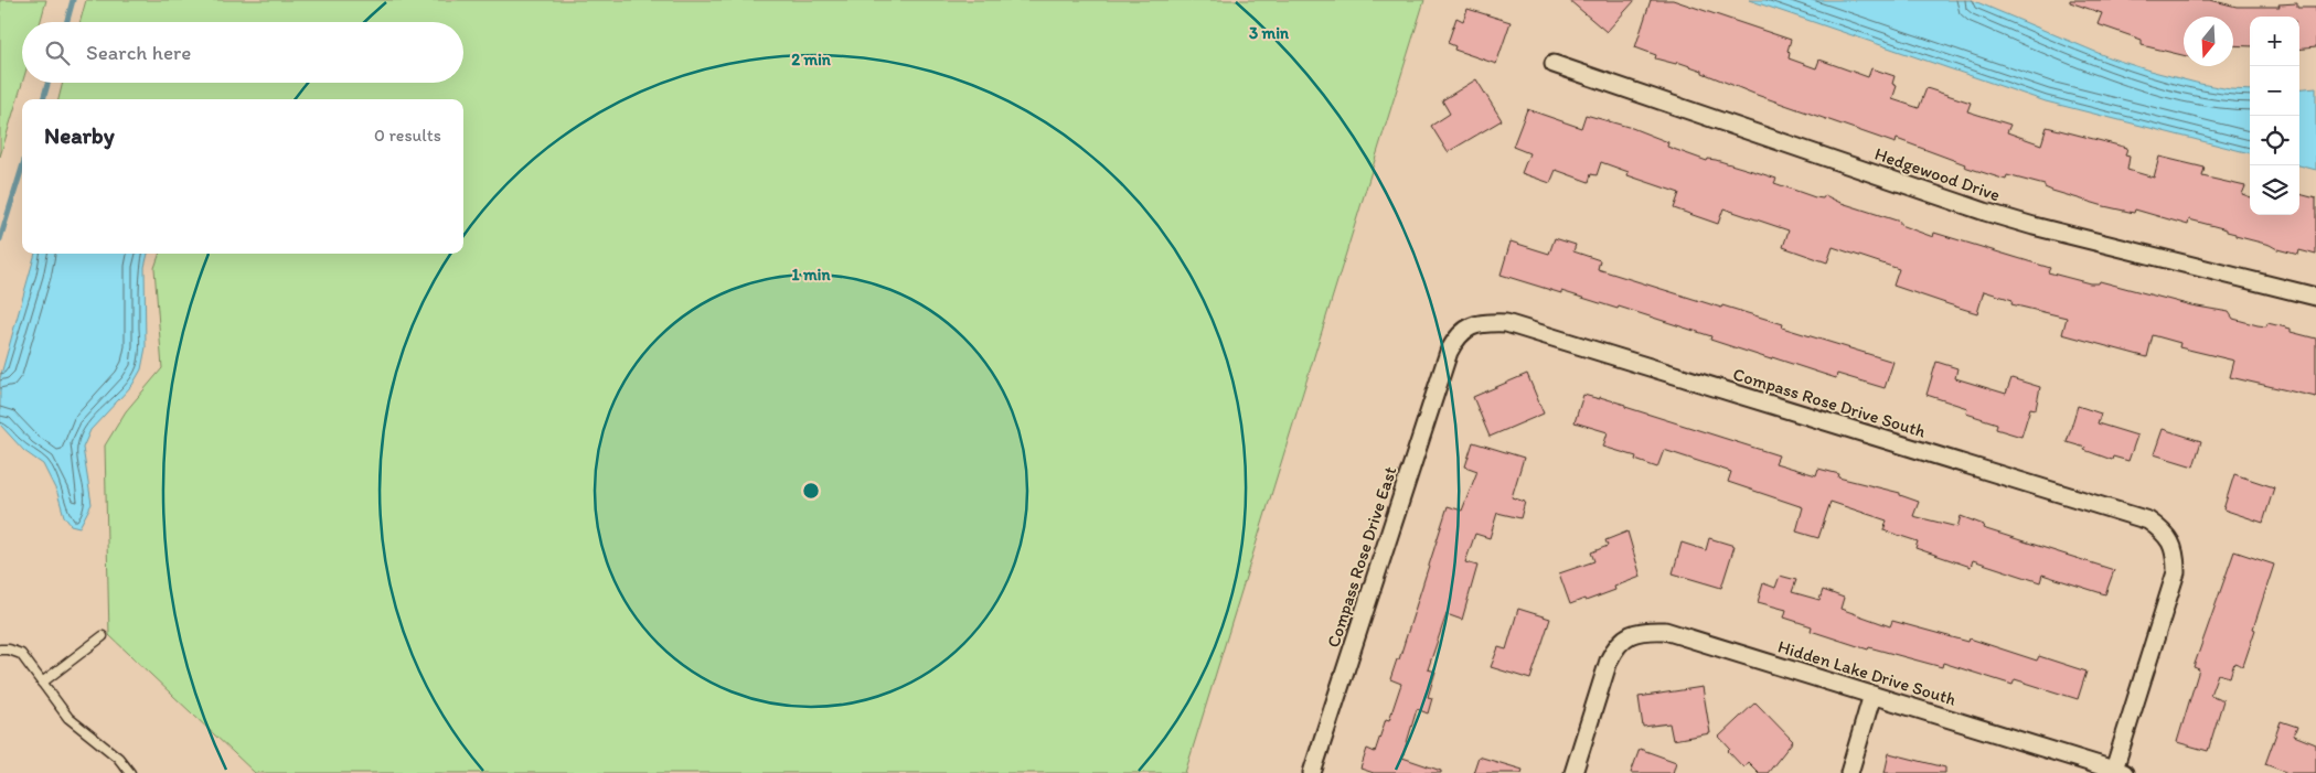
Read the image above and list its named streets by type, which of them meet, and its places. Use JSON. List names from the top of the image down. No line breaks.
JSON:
{"streets":{"street":["Hedgewood Drive","Compass Rose Drive South","Compass Rose Drive East","Hidden Lake Drive South"]},"crossings":[["Compass Rose Drive South","Compass Rose Drive East"],["Compass Rose Drive South","Hidden Lake Drive South"]],"north":"bottom","page":{"map_buttons":["+","−"],"search":"Search here","heading":["Nearby","0 results"]},"rings":["3 min","2 min","1 min"]}
